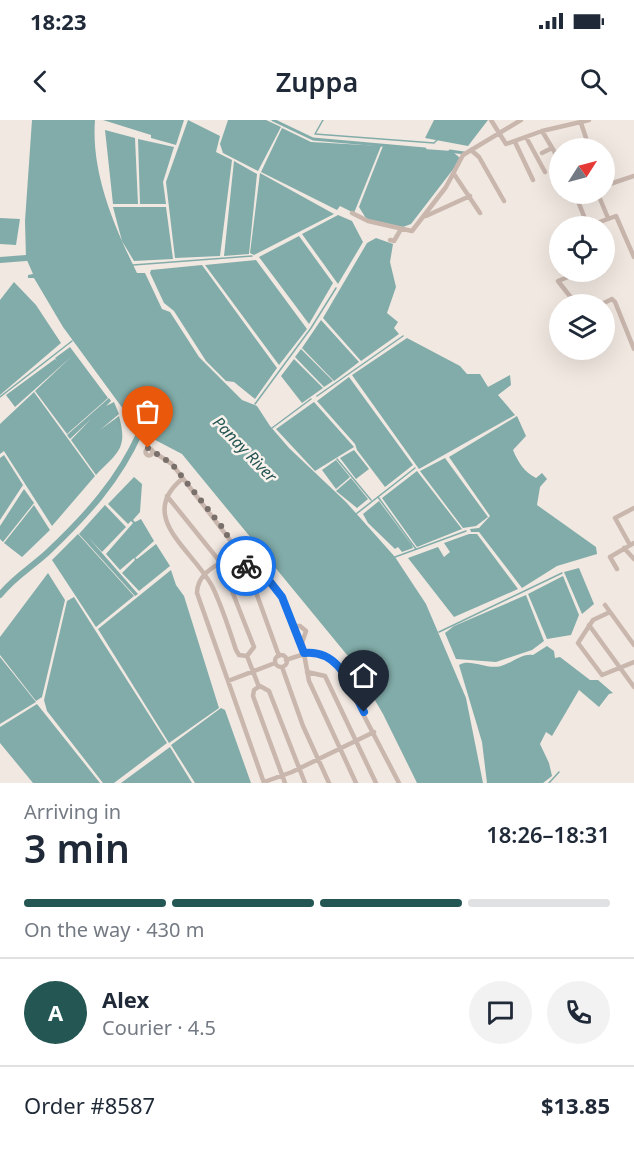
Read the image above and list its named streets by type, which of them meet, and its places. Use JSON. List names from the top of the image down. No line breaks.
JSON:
{"water":["Panay River"],"north":"top right","page":{"status":"18:23","header":"Zuppa","heading":["3 min","Arriving in","18:26–18:31"],"panel":["Alex","Courier · 4.5","Order #8587","$13.85"],"bar":"On the way · 430 m","round":"A"}}
